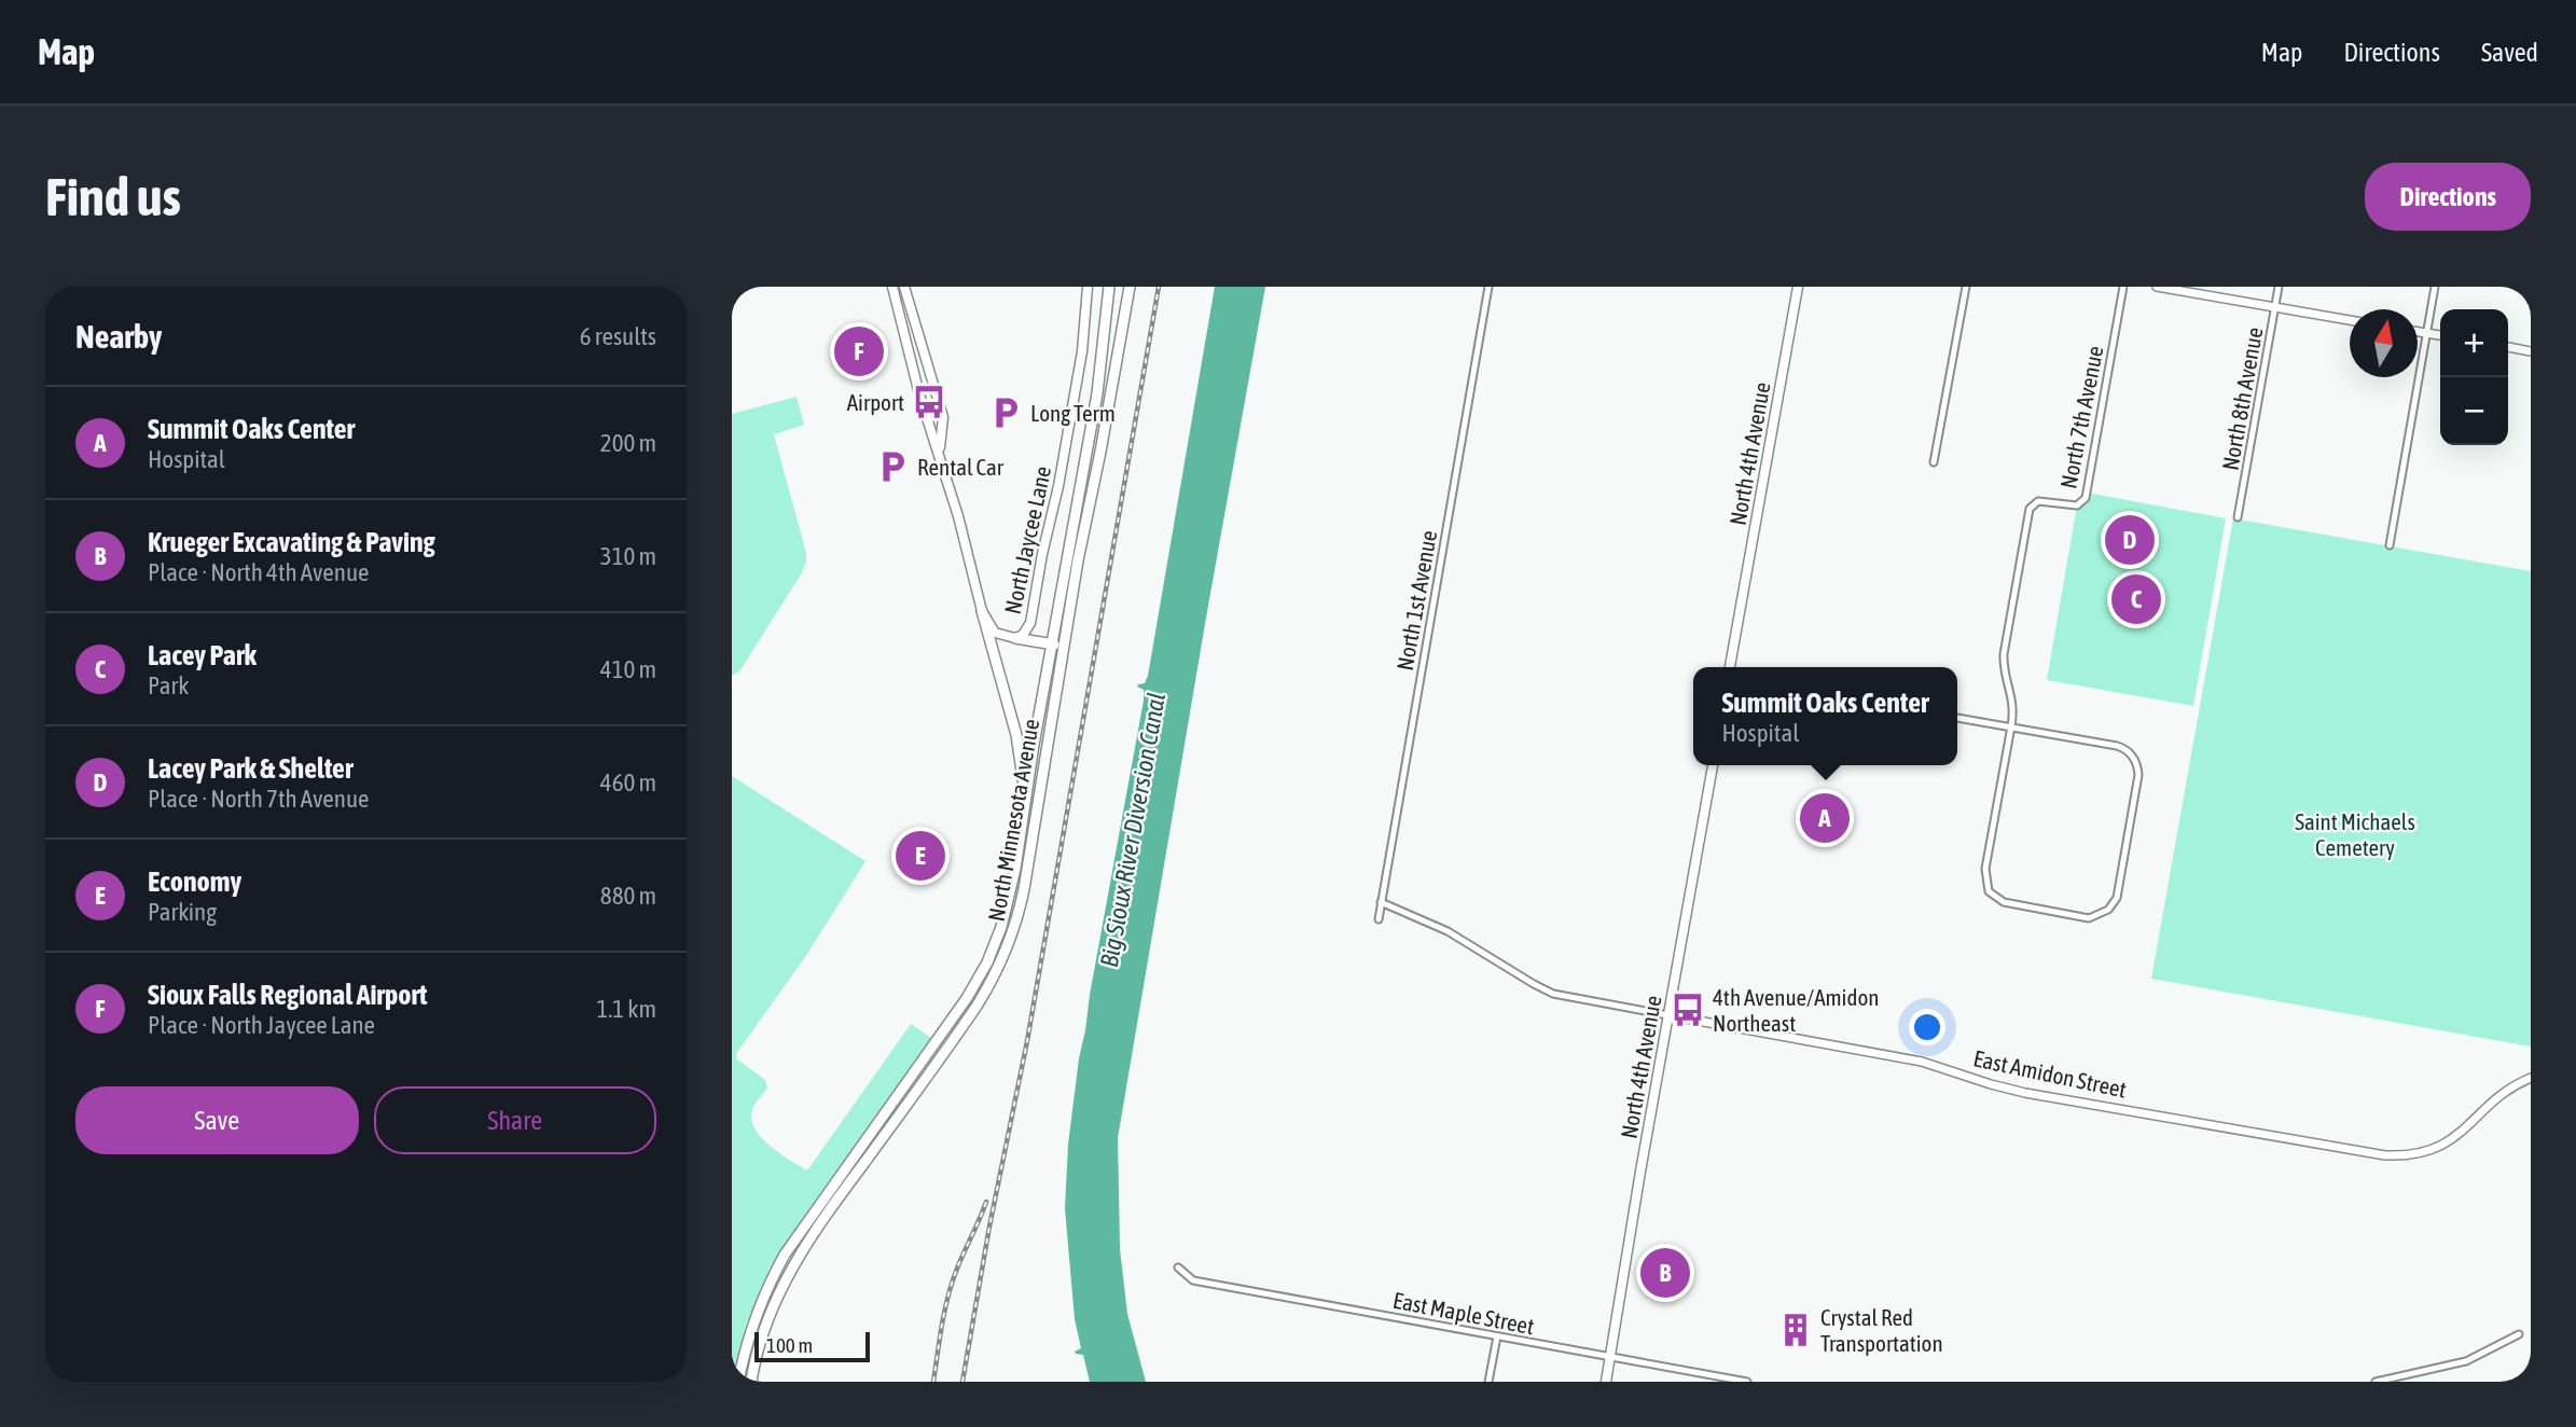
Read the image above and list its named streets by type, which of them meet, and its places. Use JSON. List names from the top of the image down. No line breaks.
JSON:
{"streets":{"main road":["North 4th Avenue","North Jaycee Lane","North Minnesota Avenue"],"street":["North 8th Avenue","North 7th Avenue","North 1st Avenue","East Amidon Street","East Maple Street"]},"crossings":[["North 4th Avenue","East Amidon Street"],["North 4th Avenue","East Maple Street"],["North 1st Avenue","East Amidon Street"]],"water":["Big Sioux River Diversion Canal"],"parks":["Saint Michaels Cemetery"],"places":{"bus stop":["Airport","4th Avenue/Amidon Northeast"],"parking":["Long Term","Rental Car"],"building":["Crystal Red Transportation"]},"scale_bar":"100 m","north":"top","page":{"header":"Map","nav":["Map","Directions","Saved"],"buttons":["Directions",["Save","Share"]],"title":"Find us","heading":["Nearby","6 results"],"map_buttons":["+","−"],"pins":["F","D","C","A","E","B"],"list":[{"mark":"A","name":"Summit Oaks Center","note":"Hospital","value":"200 m"},{"mark":"B","name":"Krueger Excavating & Paving","note":"Place · North 4th Avenue","value":"310 m"},{"mark":"C","name":"Lacey Park","note":"Park","value":"410 m"},{"mark":"D","name":"Lacey Park & Shelter","note":"Place · North 7th Avenue","value":"460 m"},{"mark":"E","name":"Economy","note":"Parking","value":"880 m"},{"mark":"F","name":"Sioux Falls Regional Airport","note":"Place · North Jaycee Lane","value":"1.1 km"}],"popup":["Summit Oaks Center","Hospital"],"scale":"100 m"}}
